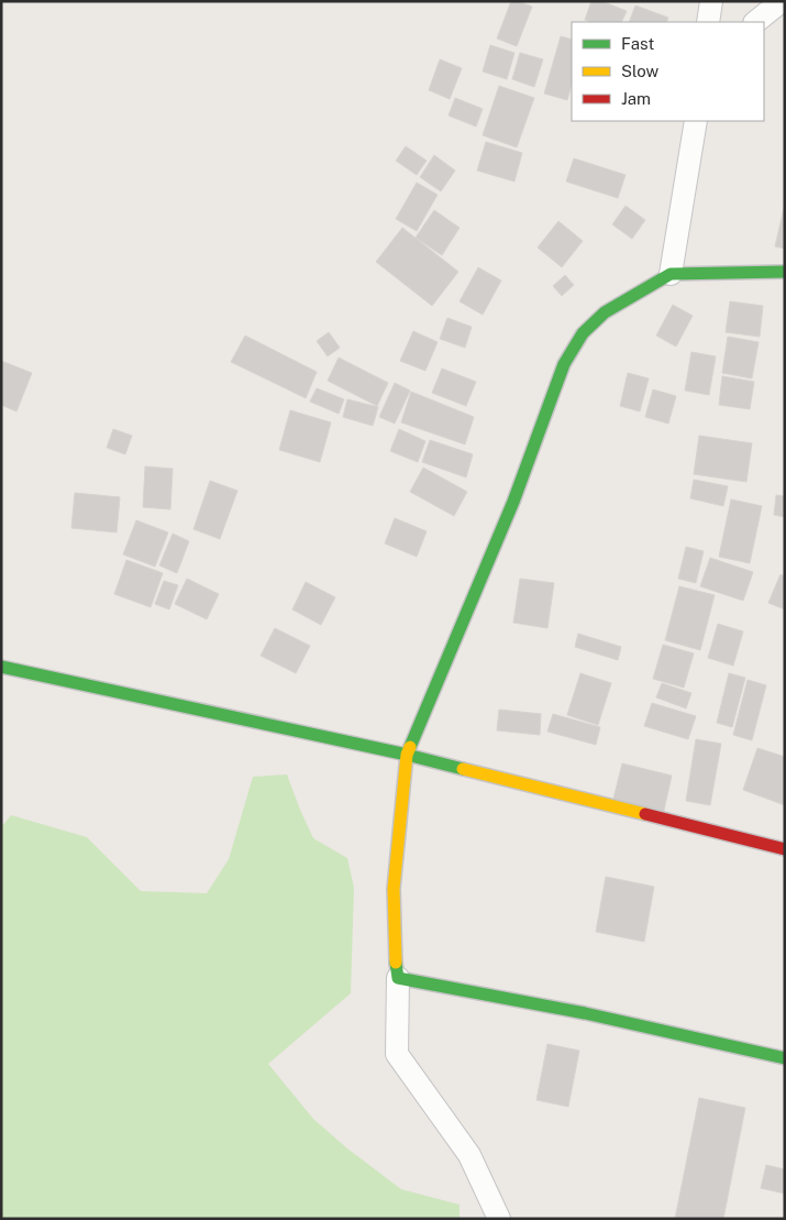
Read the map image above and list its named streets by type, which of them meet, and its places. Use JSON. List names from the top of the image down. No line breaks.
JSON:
{"legend":["Fast","Slow","Jam"]}
